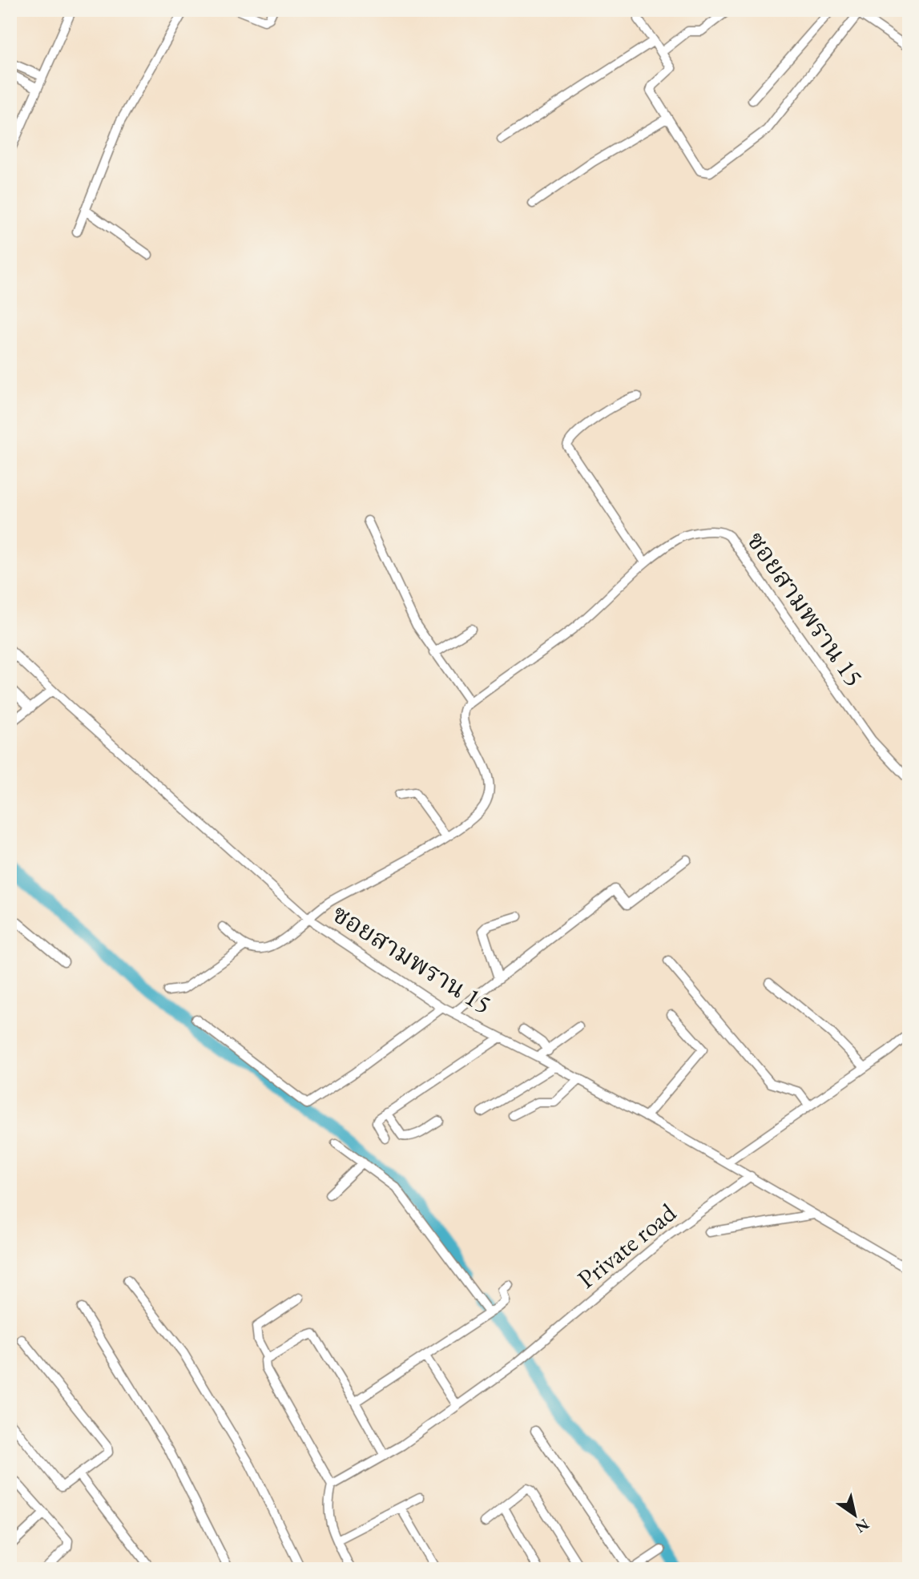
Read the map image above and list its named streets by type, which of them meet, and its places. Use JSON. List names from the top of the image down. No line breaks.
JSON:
{"streets":{"street":["ซอยสามพราน 15","Private road"]},"crossings":[["ซอยสามพราน 15","Private road"]],"north":"bottom right"}
